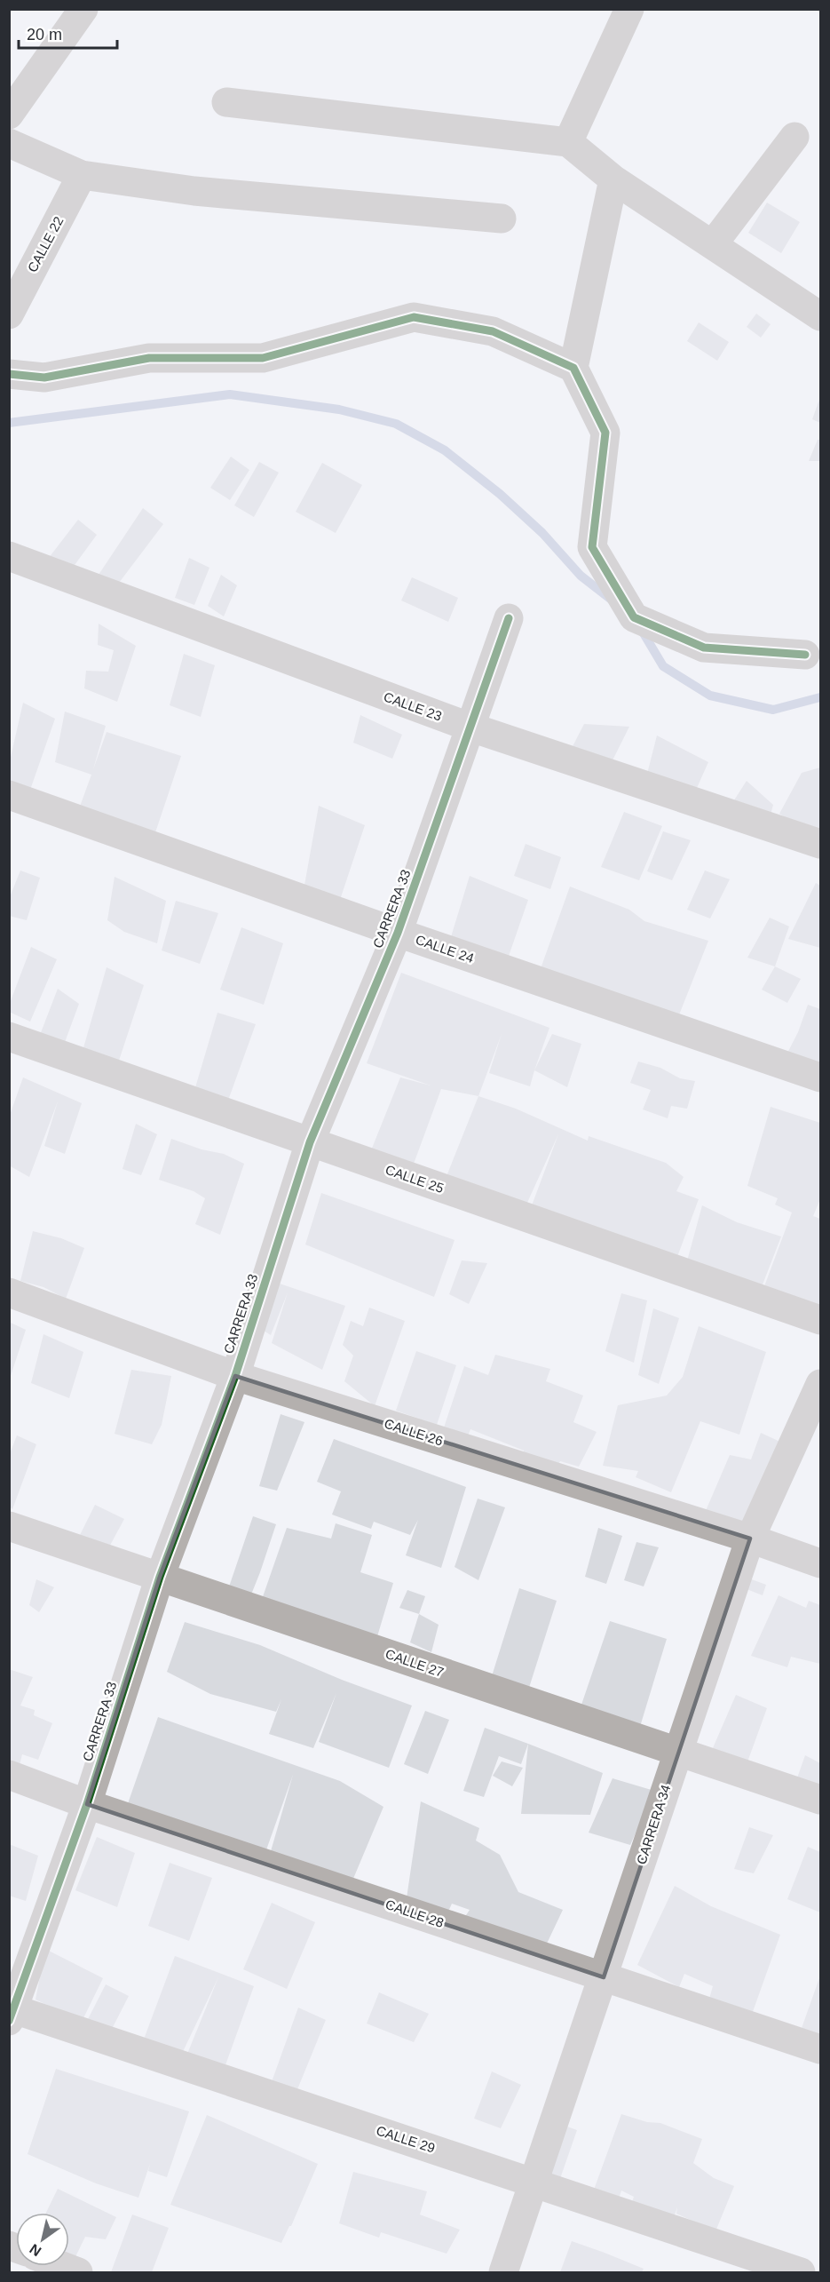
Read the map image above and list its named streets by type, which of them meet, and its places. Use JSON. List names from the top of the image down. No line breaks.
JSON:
{"streets":{"street":["CALLE 22","CALLE 23","CARRERA 33","CALLE 24","CALLE 25","CALLE 26","CALLE 27","CARRERA 34","CALLE 28","CALLE 29"]},"crossings":[["CALLE 23","CARRERA 33"],["CARRERA 33","CALLE 24"],["CARRERA 33","CALLE 25"],["CARRERA 33","CALLE 26"],["CARRERA 33","CALLE 27"],["CARRERA 33","CALLE 28"],["CARRERA 33","CALLE 29"],["CALLE 26","CARRERA 34"],["CALLE 27","CARRERA 34"],["CARRERA 34","CALLE 28"],["CARRERA 34","CALLE 29"]],"scale_bar":"20 m","north":"bottom left"}
